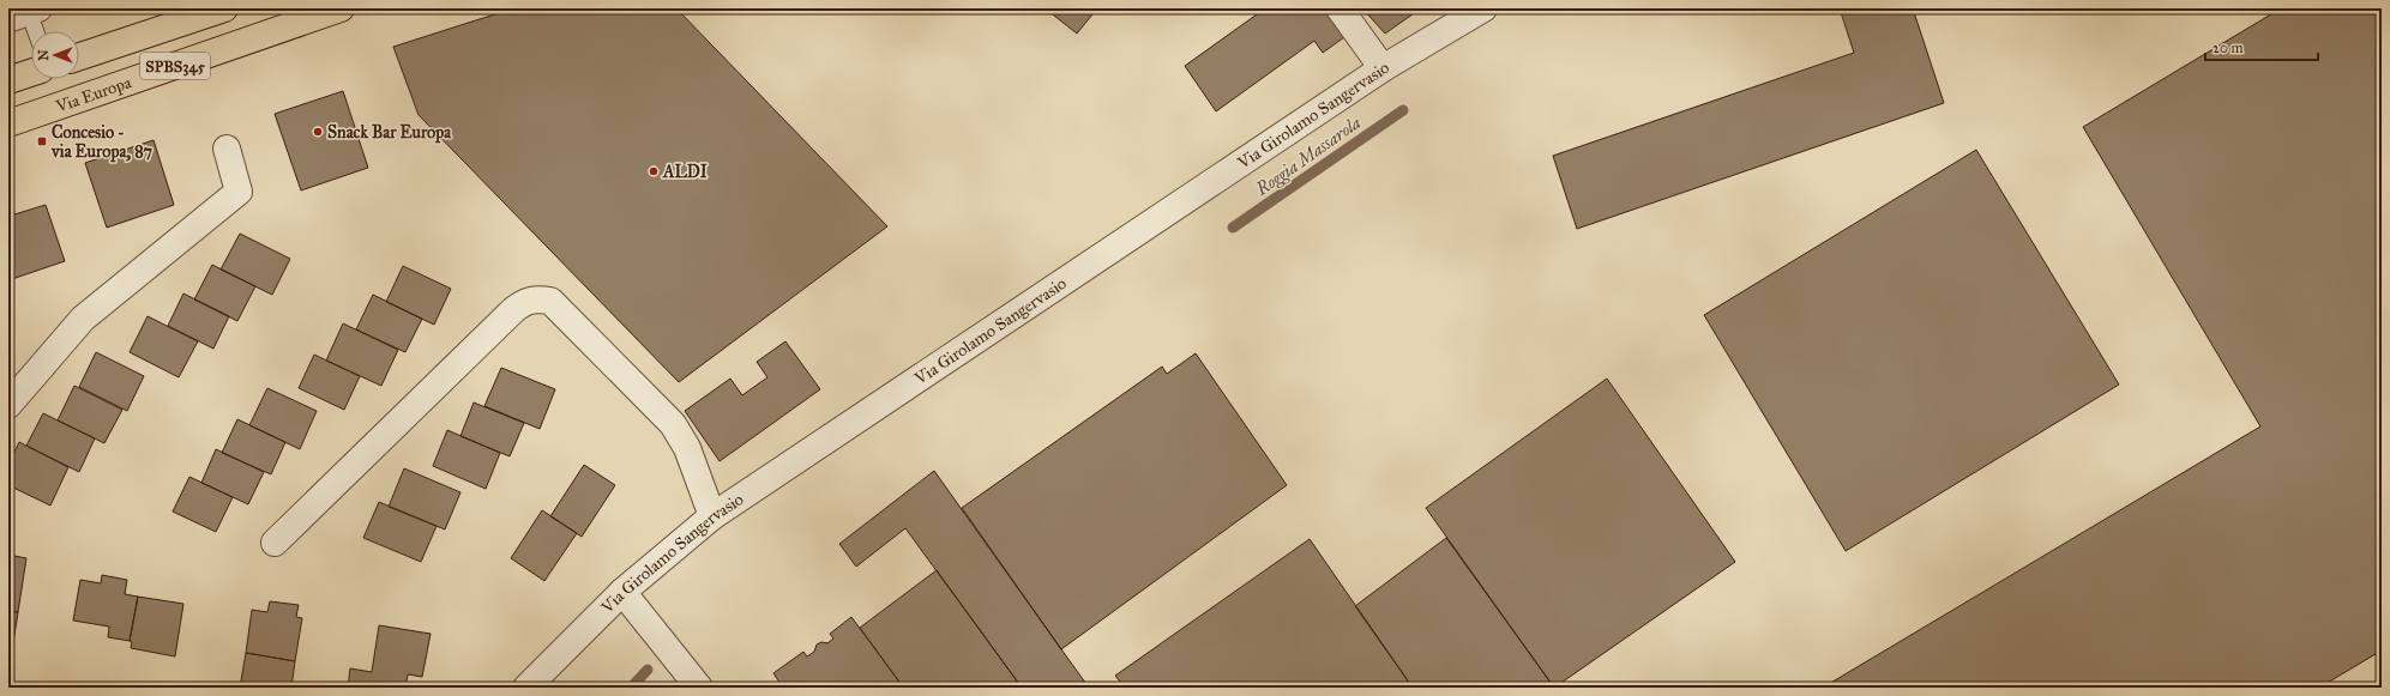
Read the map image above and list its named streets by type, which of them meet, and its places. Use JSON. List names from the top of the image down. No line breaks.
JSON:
{"streets":{"main road":["SPBS345","Via Europa"],"street":["Via Girolamo Sangervasio"]},"water":["Roggia Massarola"],"places":{"other":["Snack Bar Europa","ALDI"],"transit":["Concesio - via Europa, 87"]},"scale_bar":"20 m","north":"left"}
